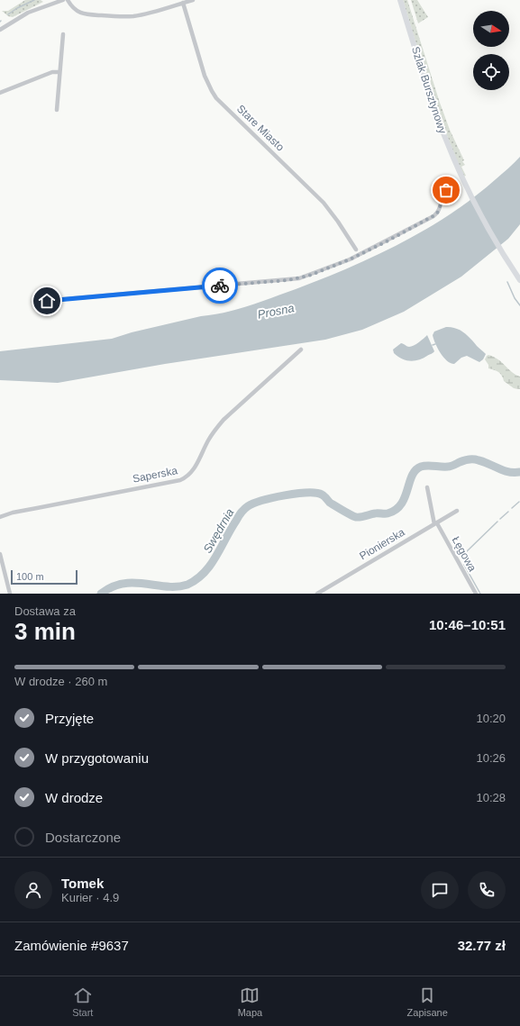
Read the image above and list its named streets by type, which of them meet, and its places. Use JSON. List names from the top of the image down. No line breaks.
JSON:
{"streets":{"main road":["Szlak Bursztynowy"],"street":["Stare Miasto","Saperska","Pionierska","Łęgowa"]},"crossings":[["Pionierska","Łęgowa"]],"water":["Prosna","Swędrnia"],"scale_bar":"100 m","north":"right","page":{"scale":"100 m","heading":["3 min","Dostawa za","10:46–10:51"],"panel":["Tomek","Kurier · 4.9","Zamówienie #9637","32.77 zł"],"bar":"W drodze · 260 m","list":[["Przyjęte","10:20"],["W przygotowaniu","10:26"],["W drodze","10:28"],"Dostarczone"],"tabs":["Start","Mapa","Zapisane"]}}
